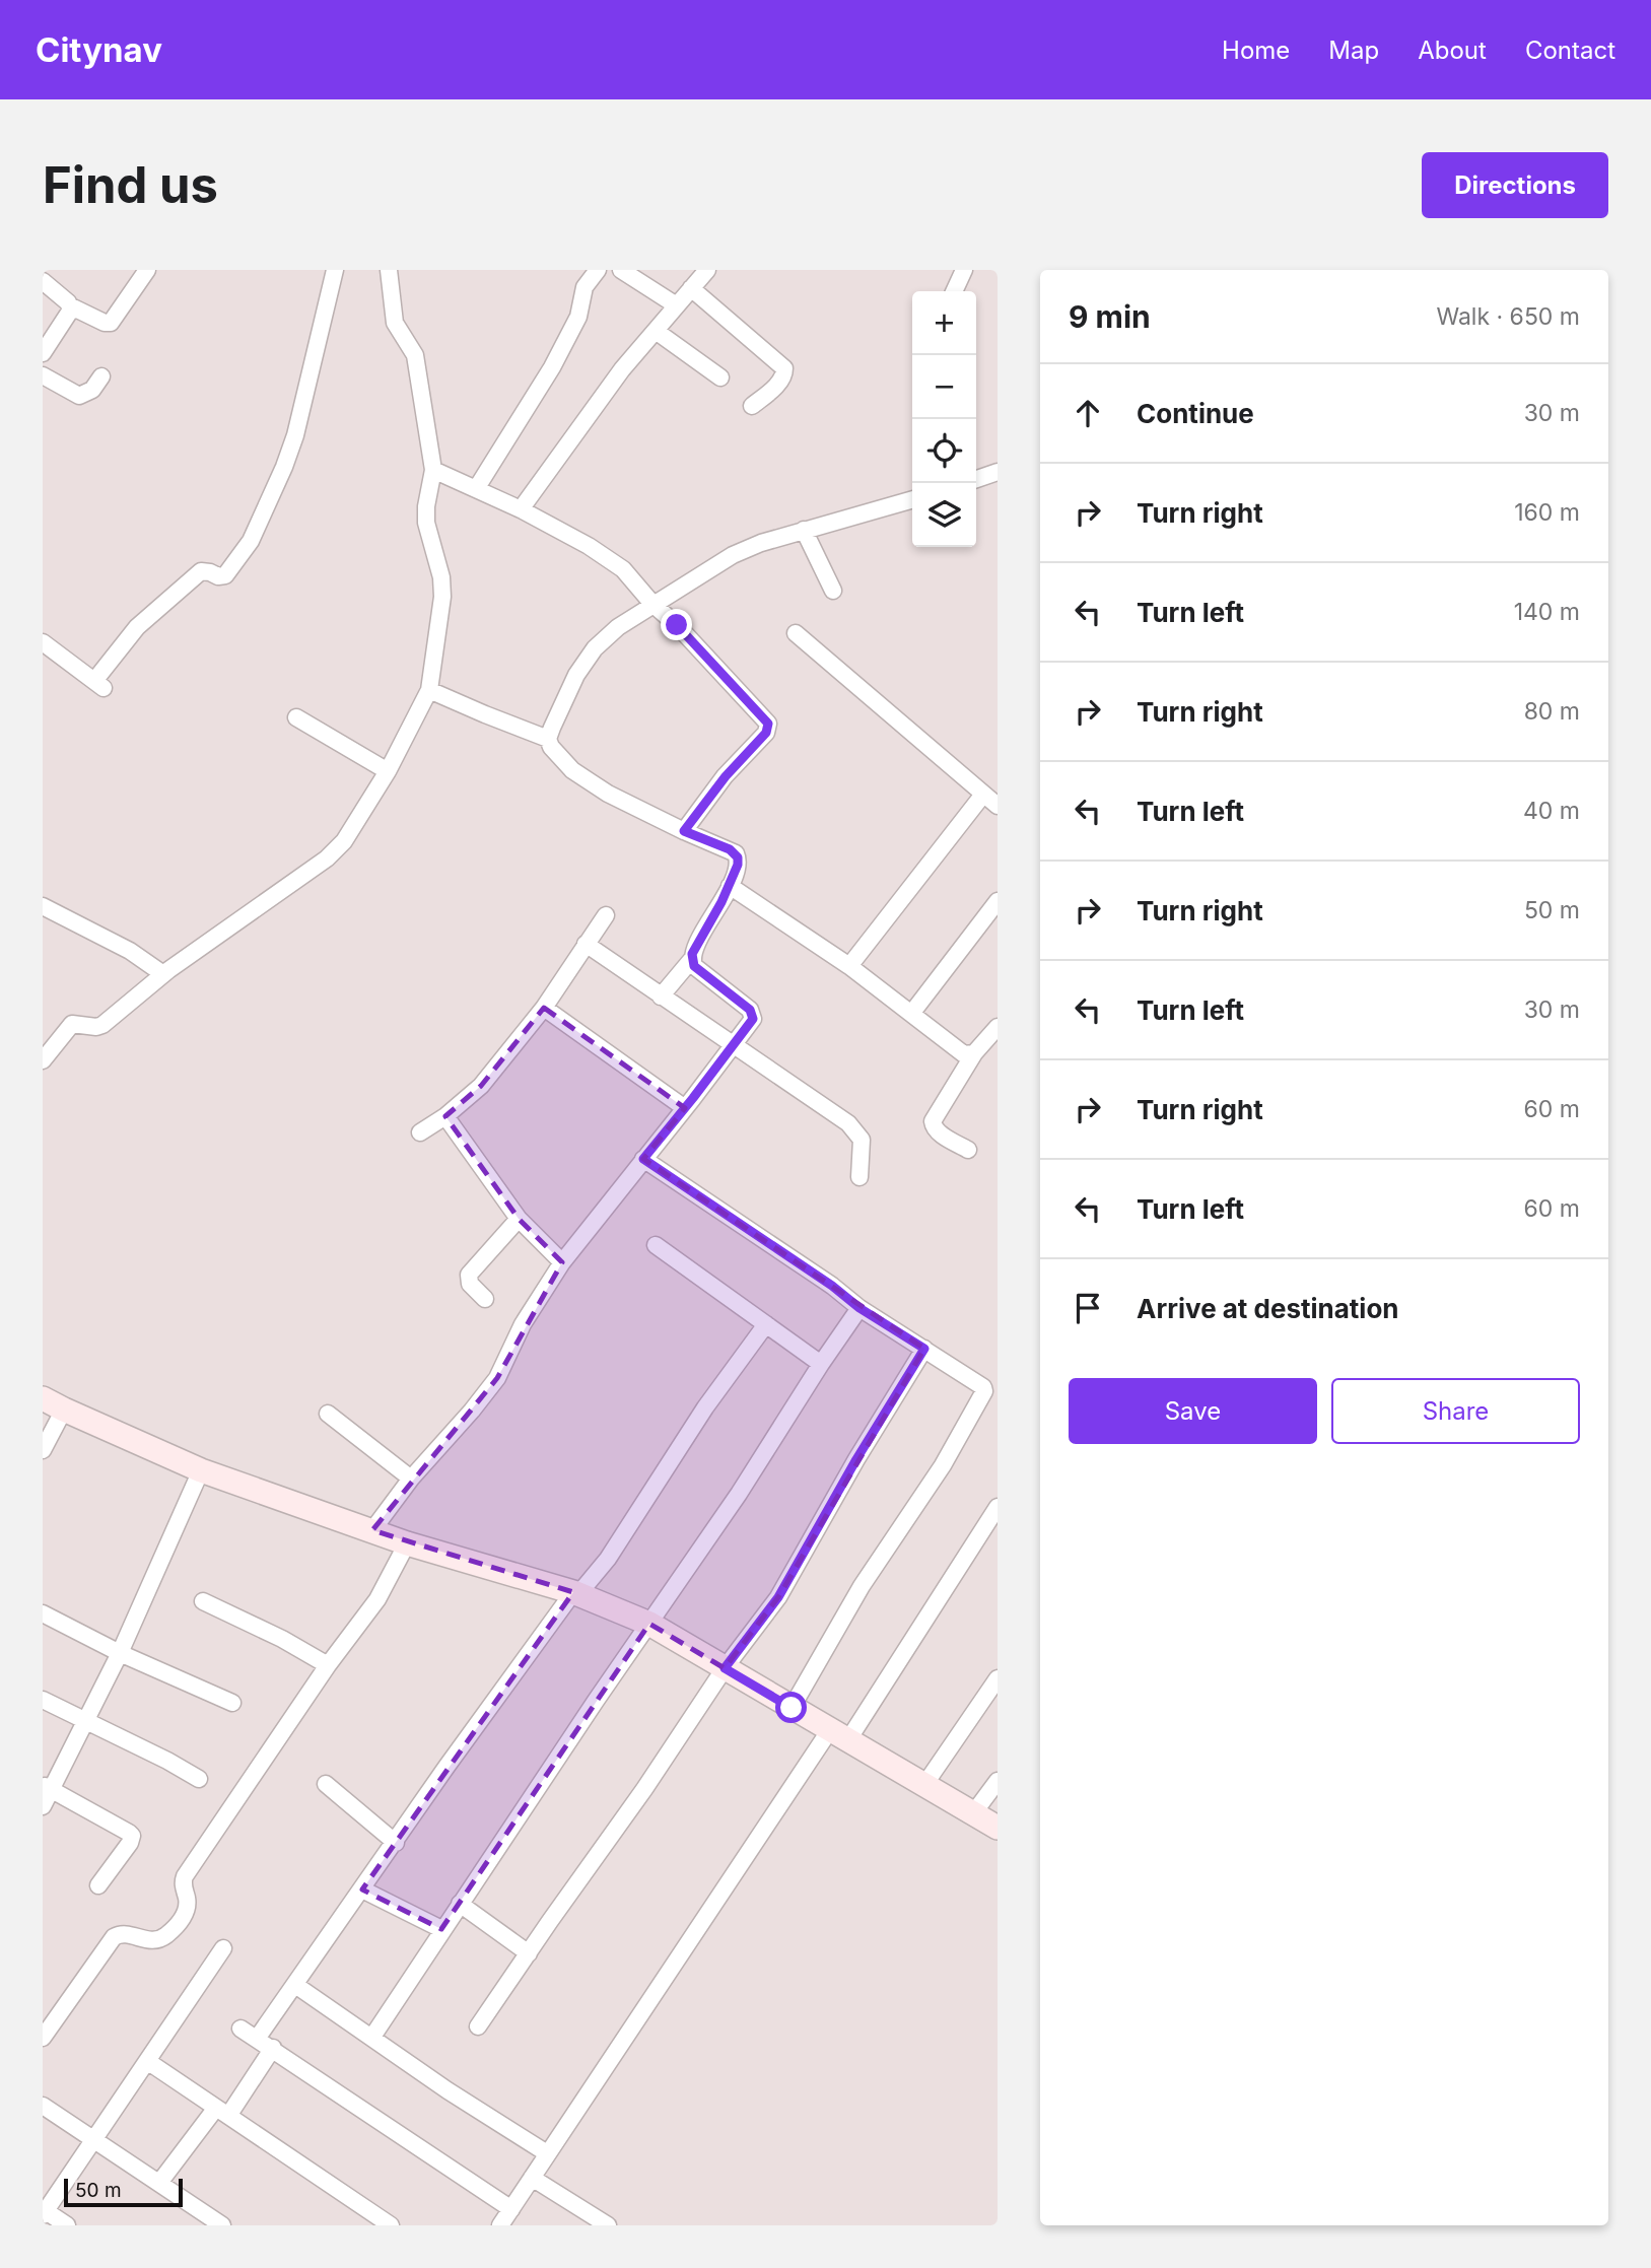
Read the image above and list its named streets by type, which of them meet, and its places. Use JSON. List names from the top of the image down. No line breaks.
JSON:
{"scale_bar":"50 m","page":{"header":"Citynav","nav":["Home","Map","About","Contact"],"buttons":["Directions",["Save","Share"]],"title":"Find us","heading":["9 min","Walk · 650 m"],"map_buttons":["+","−"],"list":[["Continue","30 m"],["Turn right","160 m"],["Turn left","140 m"],["Turn right","80 m"],["Turn left","40 m"],["Turn right","50 m"],["Turn left","30 m"],["Turn right","60 m"],["Turn left","60 m"],"Arrive at destination"],"scale":"50 m"}}
